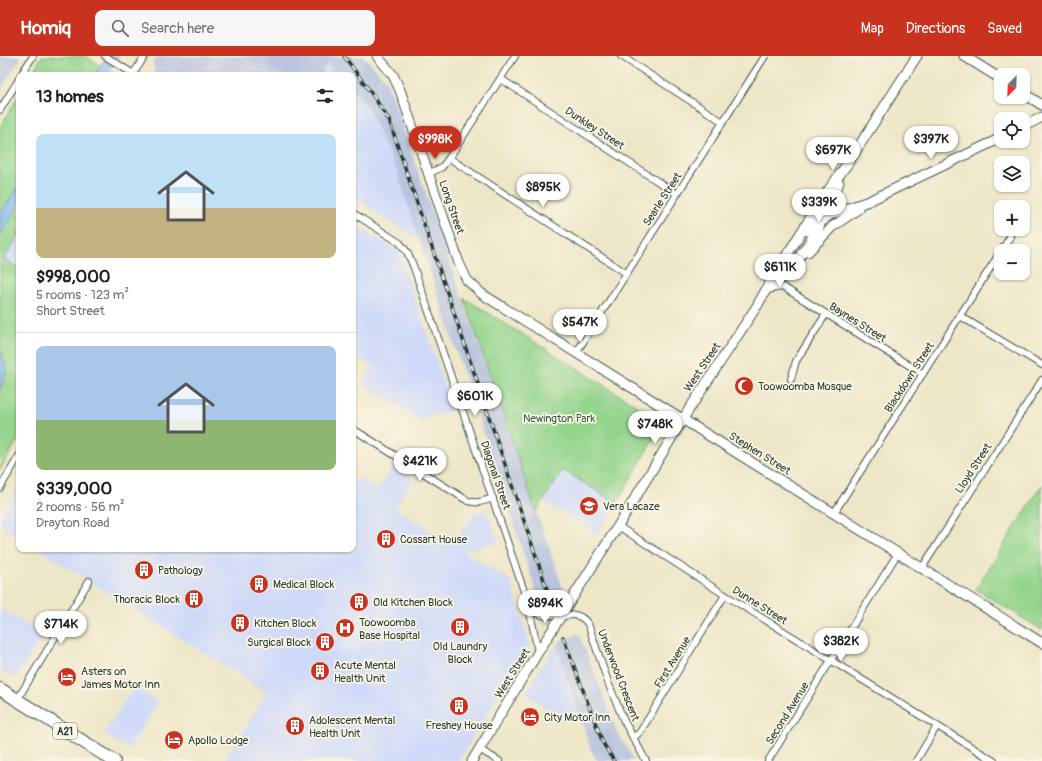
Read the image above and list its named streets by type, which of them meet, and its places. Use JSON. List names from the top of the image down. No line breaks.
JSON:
{"streets":{"highway":["A21"],"main road":["Long Street","West Street","Stephen Street"],"street":["Dunkley Street","Searle Street","Baynes Street","Blackdown Street","Lloyd Street","Diagonal Street","Dunne Street","First Avenue","Underwood Crescent","Second Avenue"]},"crossings":[["Dunkley Street","Searle Street"],["Searle Street","Stephen Street"],["Long Street","Stephen Street"],["Baynes Street","Blackdown Street"],["West Street","Stephen Street"],["West Street","Diagonal Street"],["West Street","Dunne Street"],["West Street","Underwood Crescent"],["Blackdown Street","Stephen Street"],["Stephen Street","Lloyd Street"],["Stephen Street","Second Avenue"],["Dunne Street","First Avenue"],["Dunne Street","Second Avenue"],["First Avenue","Underwood Crescent"]],"parks":["Newington Park"],"places":{"mosque":["Toowoomba Mosque"],"school or university":["Vera Lacaze"],"building":["Cossart House","Pathology","Medical Block","Thoracic Block","Old Kitchen Block","Kitchen Block","Old Laundry Block","Surgical Block","Acute Mental Health Unit","Freshey House","Adolescent Mental Health Unit"],"hospital":["Toowoomba Base Hospital"],"hotel":["Asters on James Motor Inn","City Motor Inn","Apollo Lodge"]},"north":"bottom left","page":{"header":"Homiq","search":"Search here","nav":["Map","Directions","Saved"],"map_buttons":["+","−"],"heading":"13 homes","list":[{"name":"$998,000","note":"5 rooms · 123 m² · Short Street"},{"name":"$339,000","note":"2 rooms · 56 m² · Drayton Road"}],"price":["$998K","$397K","$697K","$895K","$339K","$611K","$547K","$601K","$748K","$421K","$894K","$714K","$382K"]}}
